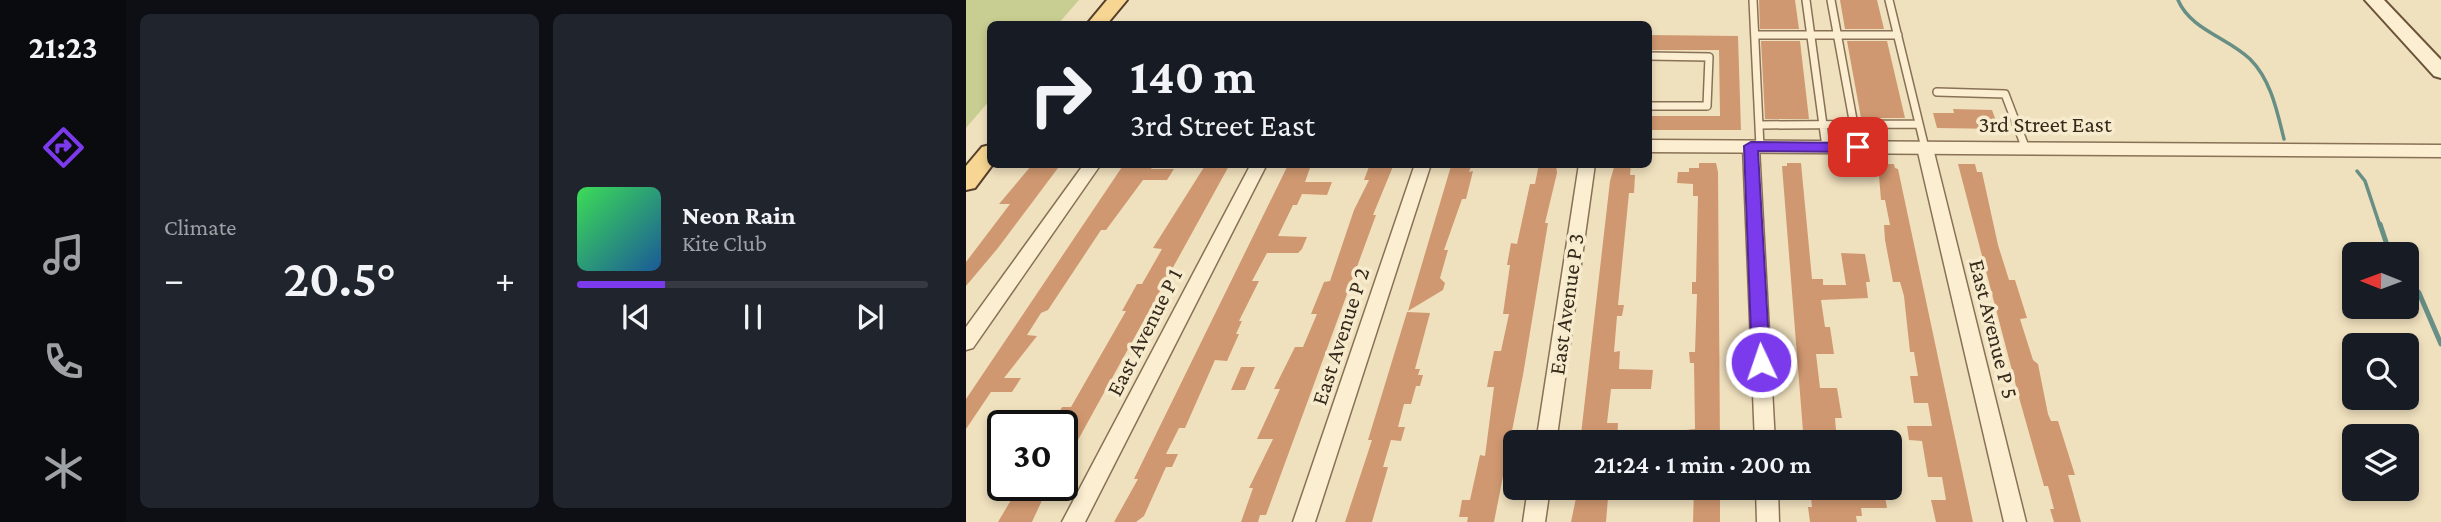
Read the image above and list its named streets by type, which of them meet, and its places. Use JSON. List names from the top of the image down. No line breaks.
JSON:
{"streets":{"street":["3rd Street East","East Avenue P 3","East Avenue P 5","East Avenue P 1","East Avenue P 2"]},"crossings":[["3rd Street East","East Avenue P 5"]],"north":"left","page":{"tabs":"21:23","tile":"Climate","turn":["140 m","3rd Street East"],"song":["Neon Rain","Kite Club"],"heat":["−","20.5°","+"],"limit":"30","trip":"21:24 · 1 min · 200 m"}}
